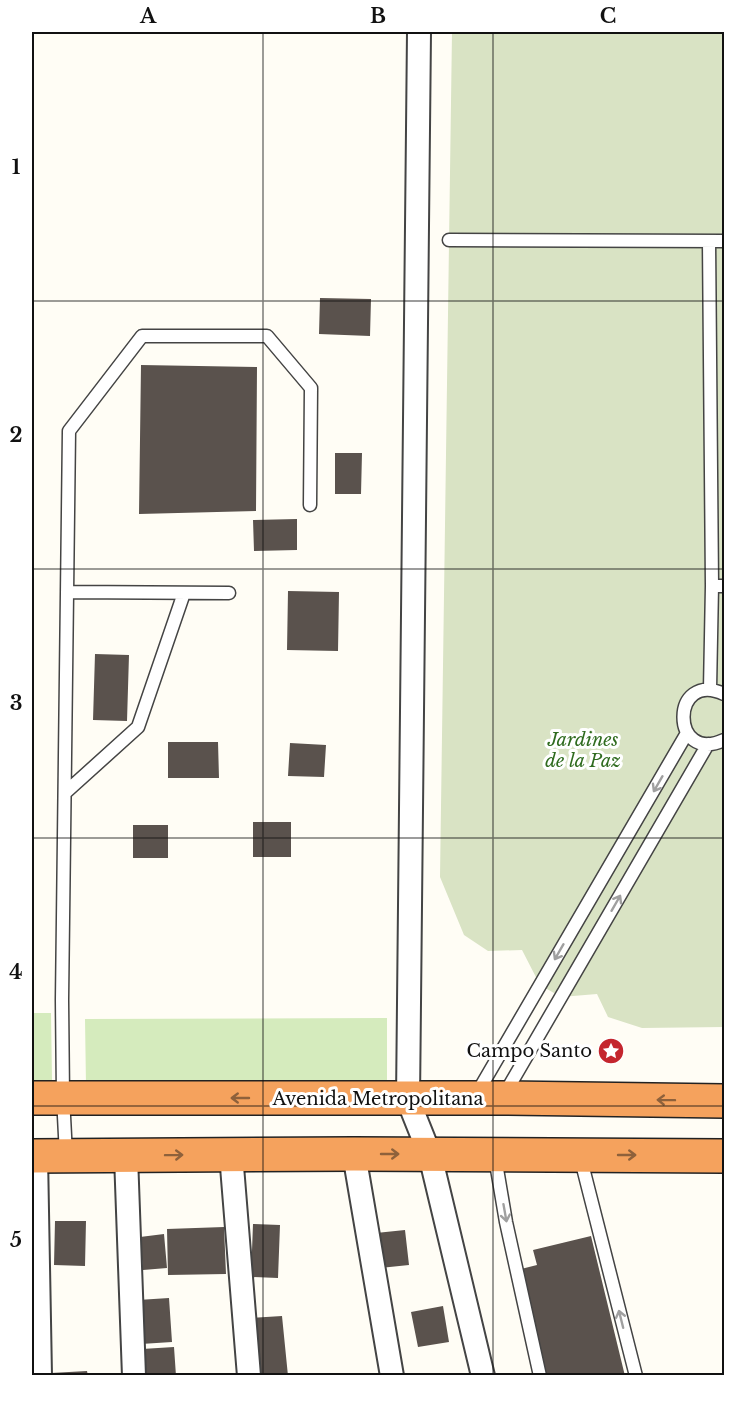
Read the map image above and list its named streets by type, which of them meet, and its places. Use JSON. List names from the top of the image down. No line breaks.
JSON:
{"streets":{"highway":["Avenida Metropolitana"]},"parks":["Jardines de la Paz"],"places":{"place":["Campo Santo"]},"grid":{"columns":["A","B","C"],"rows":["1","2","3","4","5"]}}
